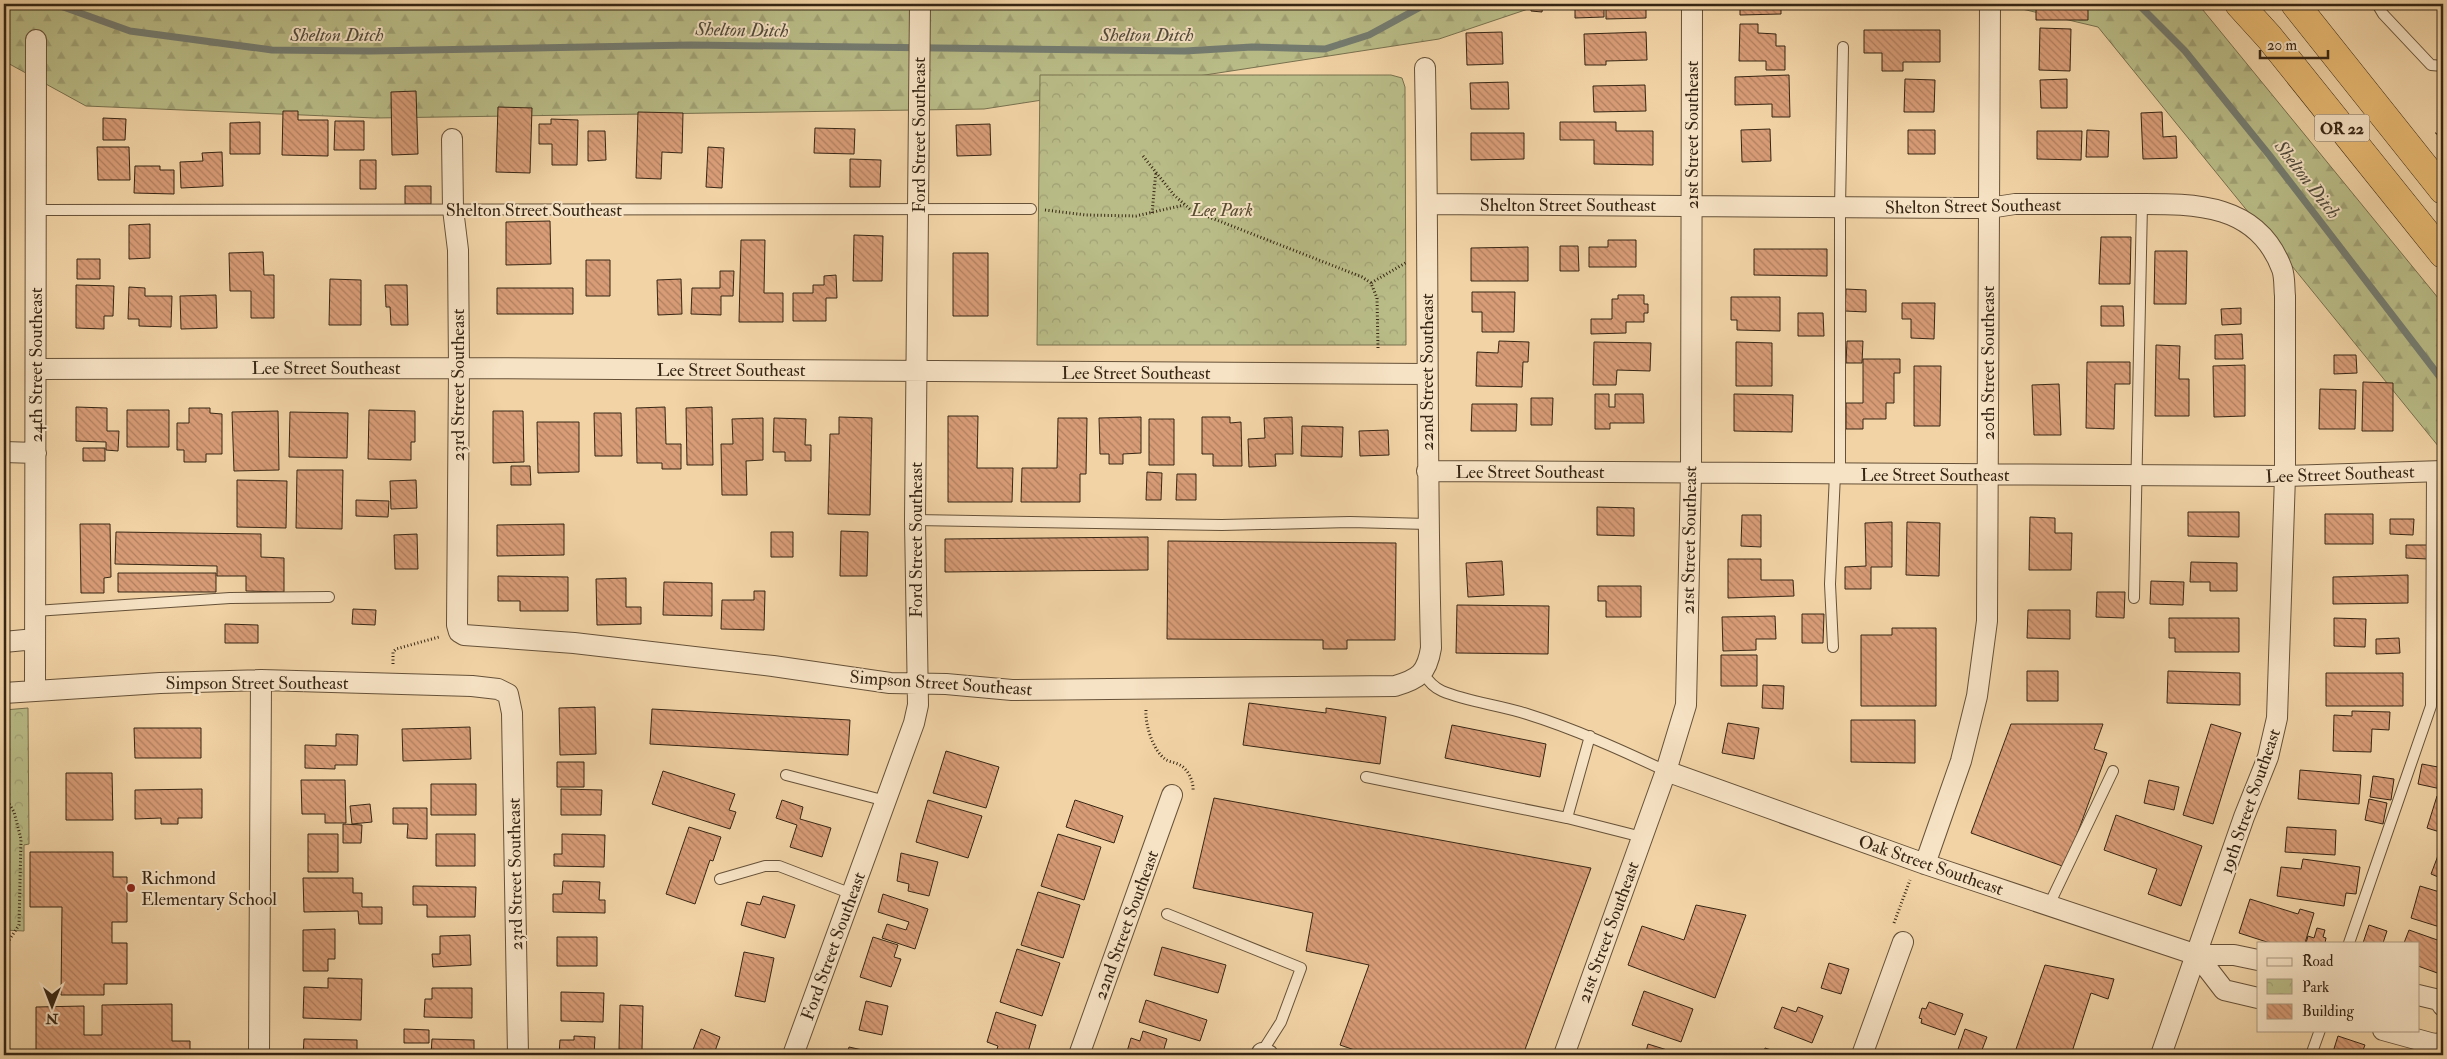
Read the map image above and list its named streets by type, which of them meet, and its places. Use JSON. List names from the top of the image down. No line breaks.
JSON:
{"streets":{"highway":["OR 22"],"street":["Ford Street Southeast","21st Street Southeast","Shelton Street Southeast","20th Street Southeast","24th Street Southeast","Lee Street Southeast","22nd Street Southeast","23rd Street Southeast","Simpson Street Southeast","19th Street Southeast","Oak Street Southeast"]},"crossings":[["Ford Street Southeast","Shelton Street Southeast"],["Ford Street Southeast","Lee Street Southeast"],["Ford Street Southeast","Simpson Street Southeast"],["21st Street Southeast","Shelton Street Southeast"],["21st Street Southeast","Lee Street Southeast"],["21st Street Southeast","Oak Street Southeast"],["Shelton Street Southeast","20th Street Southeast"],["Shelton Street Southeast","24th Street Southeast"],["Shelton Street Southeast","Lee Street Southeast"],["Shelton Street Southeast","22nd Street Southeast"],["Shelton Street Southeast","23rd Street Southeast"],["Shelton Street Southeast","19th Street Southeast"],["20th Street Southeast","Lee Street Southeast"],["20th Street Southeast","Oak Street Southeast"],["24th Street Southeast","Lee Street Southeast"],["24th Street Southeast","Simpson Street Southeast"],["Lee Street Southeast","22nd Street Southeast"],["Lee Street Southeast","23rd Street Southeast"],["Lee Street Southeast","19th Street Southeast"],["22nd Street Southeast","Simpson Street Southeast"],["23rd Street Southeast","Simpson Street Southeast"],["19th Street Southeast","Oak Street Southeast"]],"water":["Shelton Ditch"],"parks":["Lee Park"],"places":["Richmond Elementary School"],"legend":["Road","Park","Building"],"scale_bar":"20 m","north":"bottom"}
